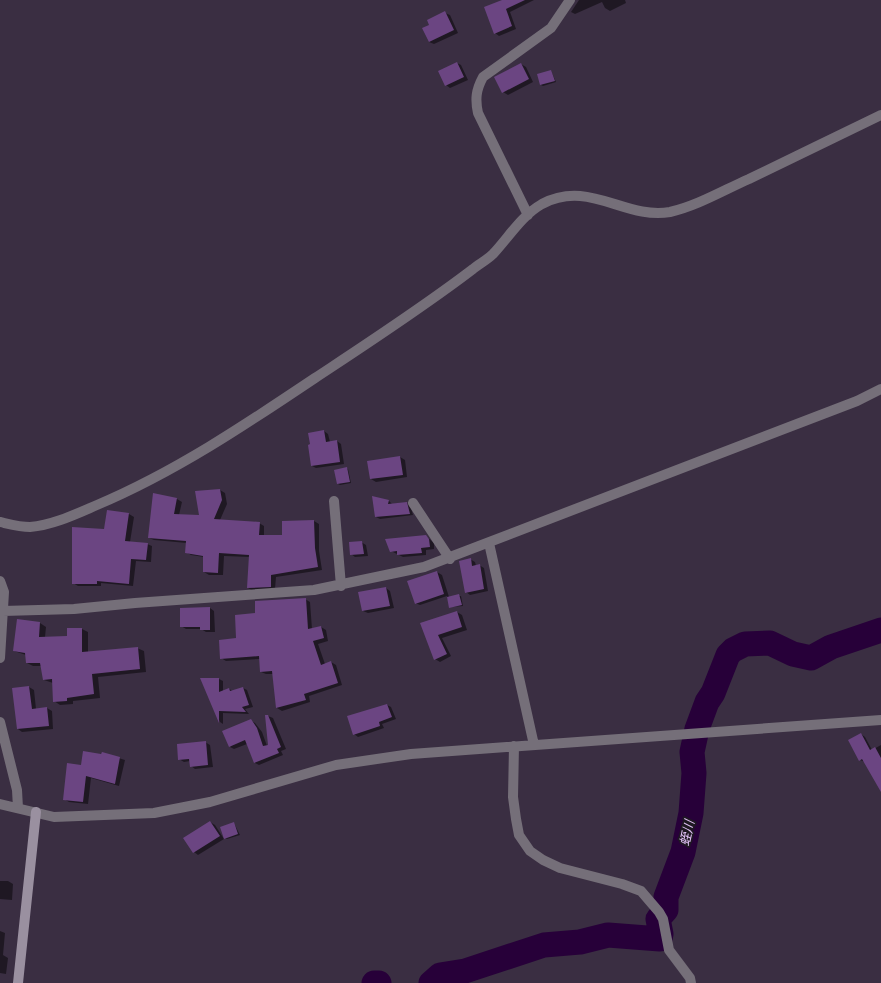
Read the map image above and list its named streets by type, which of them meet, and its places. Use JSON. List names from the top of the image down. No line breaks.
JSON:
{"water":["蛭川"]}
